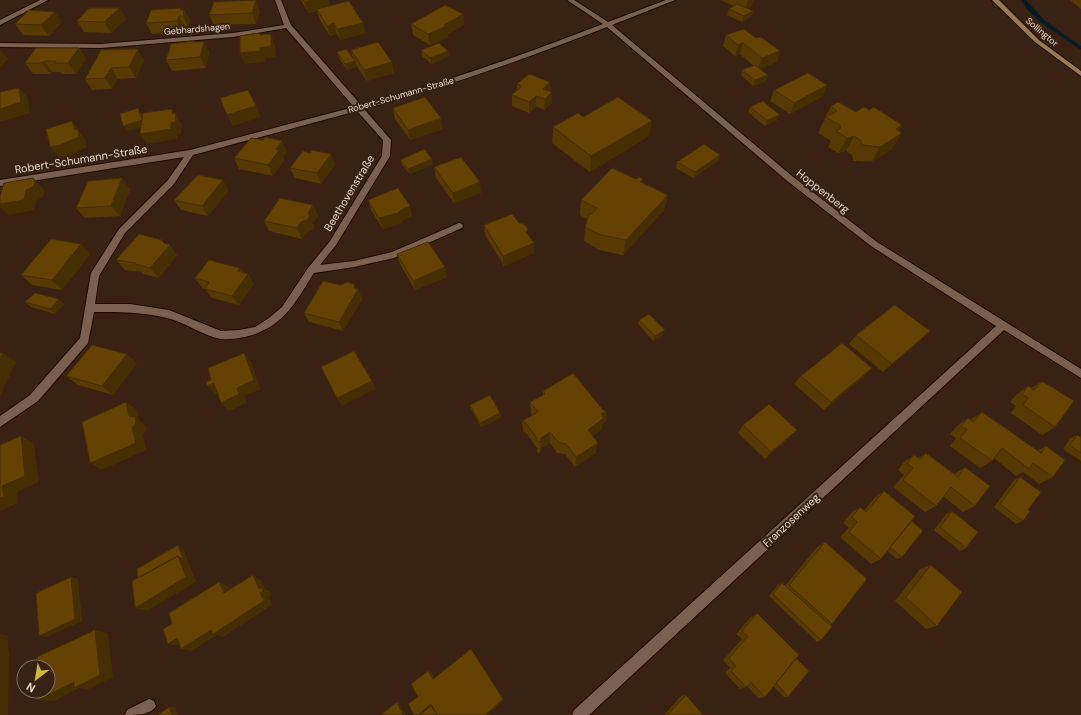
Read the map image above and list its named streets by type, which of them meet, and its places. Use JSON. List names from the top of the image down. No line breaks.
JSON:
{"streets":{"main road":["Sollingtor"],"street":["Gebhardshagen","Robert-Schumann-Straße","Hoppenberg","Beethovenstraße","Franzosenweg"]},"crossings":[["Robert-Schumann-Straße","Hoppenberg"],["Robert-Schumann-Straße","Beethovenstraße"],["Hoppenberg","Franzosenweg"]],"north":"bottom left"}
